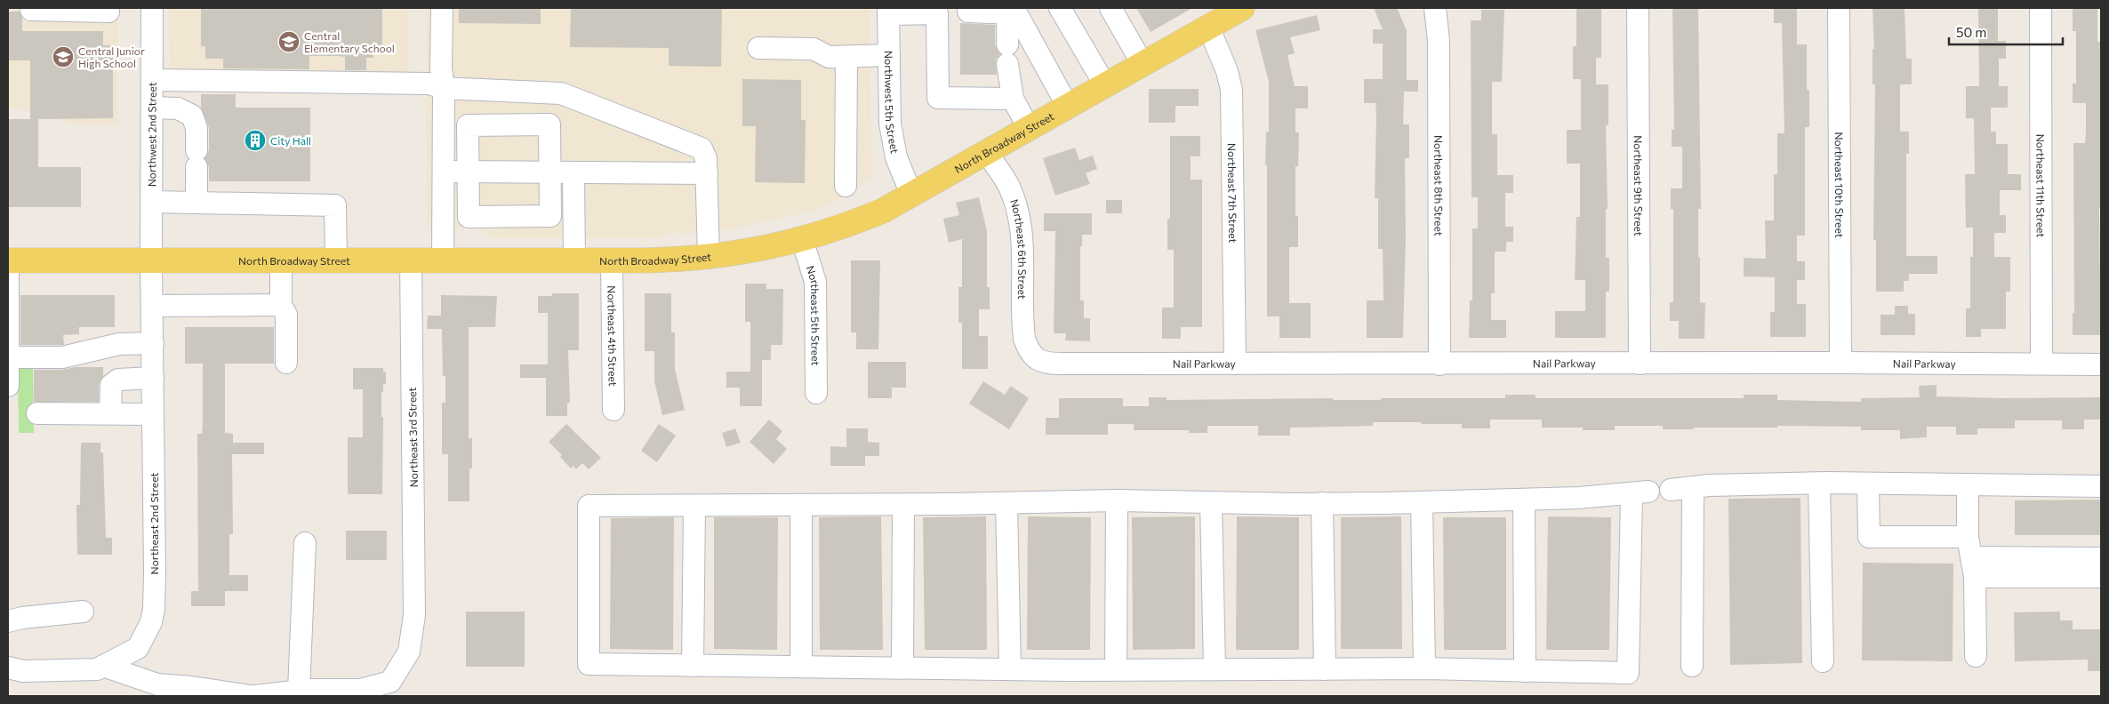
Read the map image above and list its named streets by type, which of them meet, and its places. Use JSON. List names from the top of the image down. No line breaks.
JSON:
{"streets":{"main road":["North Broadway Street"],"street":["Northwest 5th Street","Northwest 2nd Street","Northeast 10th Street","Northeast 8th Street","Northeast 9th Street","Northeast 11th Street","Northeast 7th Street","Northeast 6th Street","Northeast 5th Street","Northeast 4th Street","Nail Parkway","Northeast 3rd Street","Northeast 2nd Street"]},"crossings":[["Northwest 5th Street","North Broadway Street"],["Northwest 2nd Street","North Broadway Street"],["Northwest 2nd Street","Northeast 2nd Street"],["North Broadway Street","Northeast 7th Street"],["North Broadway Street","Northeast 6th Street"],["North Broadway Street","Northeast 5th Street"],["North Broadway Street","Northeast 4th Street"],["North Broadway Street","Northeast 3rd Street"],["North Broadway Street","Northeast 2nd Street"],["Northeast 10th Street","Nail Parkway"],["Northeast 8th Street","Nail Parkway"],["Northeast 9th Street","Nail Parkway"],["Northeast 11th Street","Nail Parkway"],["Northeast 7th Street","Nail Parkway"],["Northeast 6th Street","Nail Parkway"]],"places":{"school or university":["Central Elementary School","Central Junior High School"],"building":["City Hall"]},"scale_bar":"50 m"}
